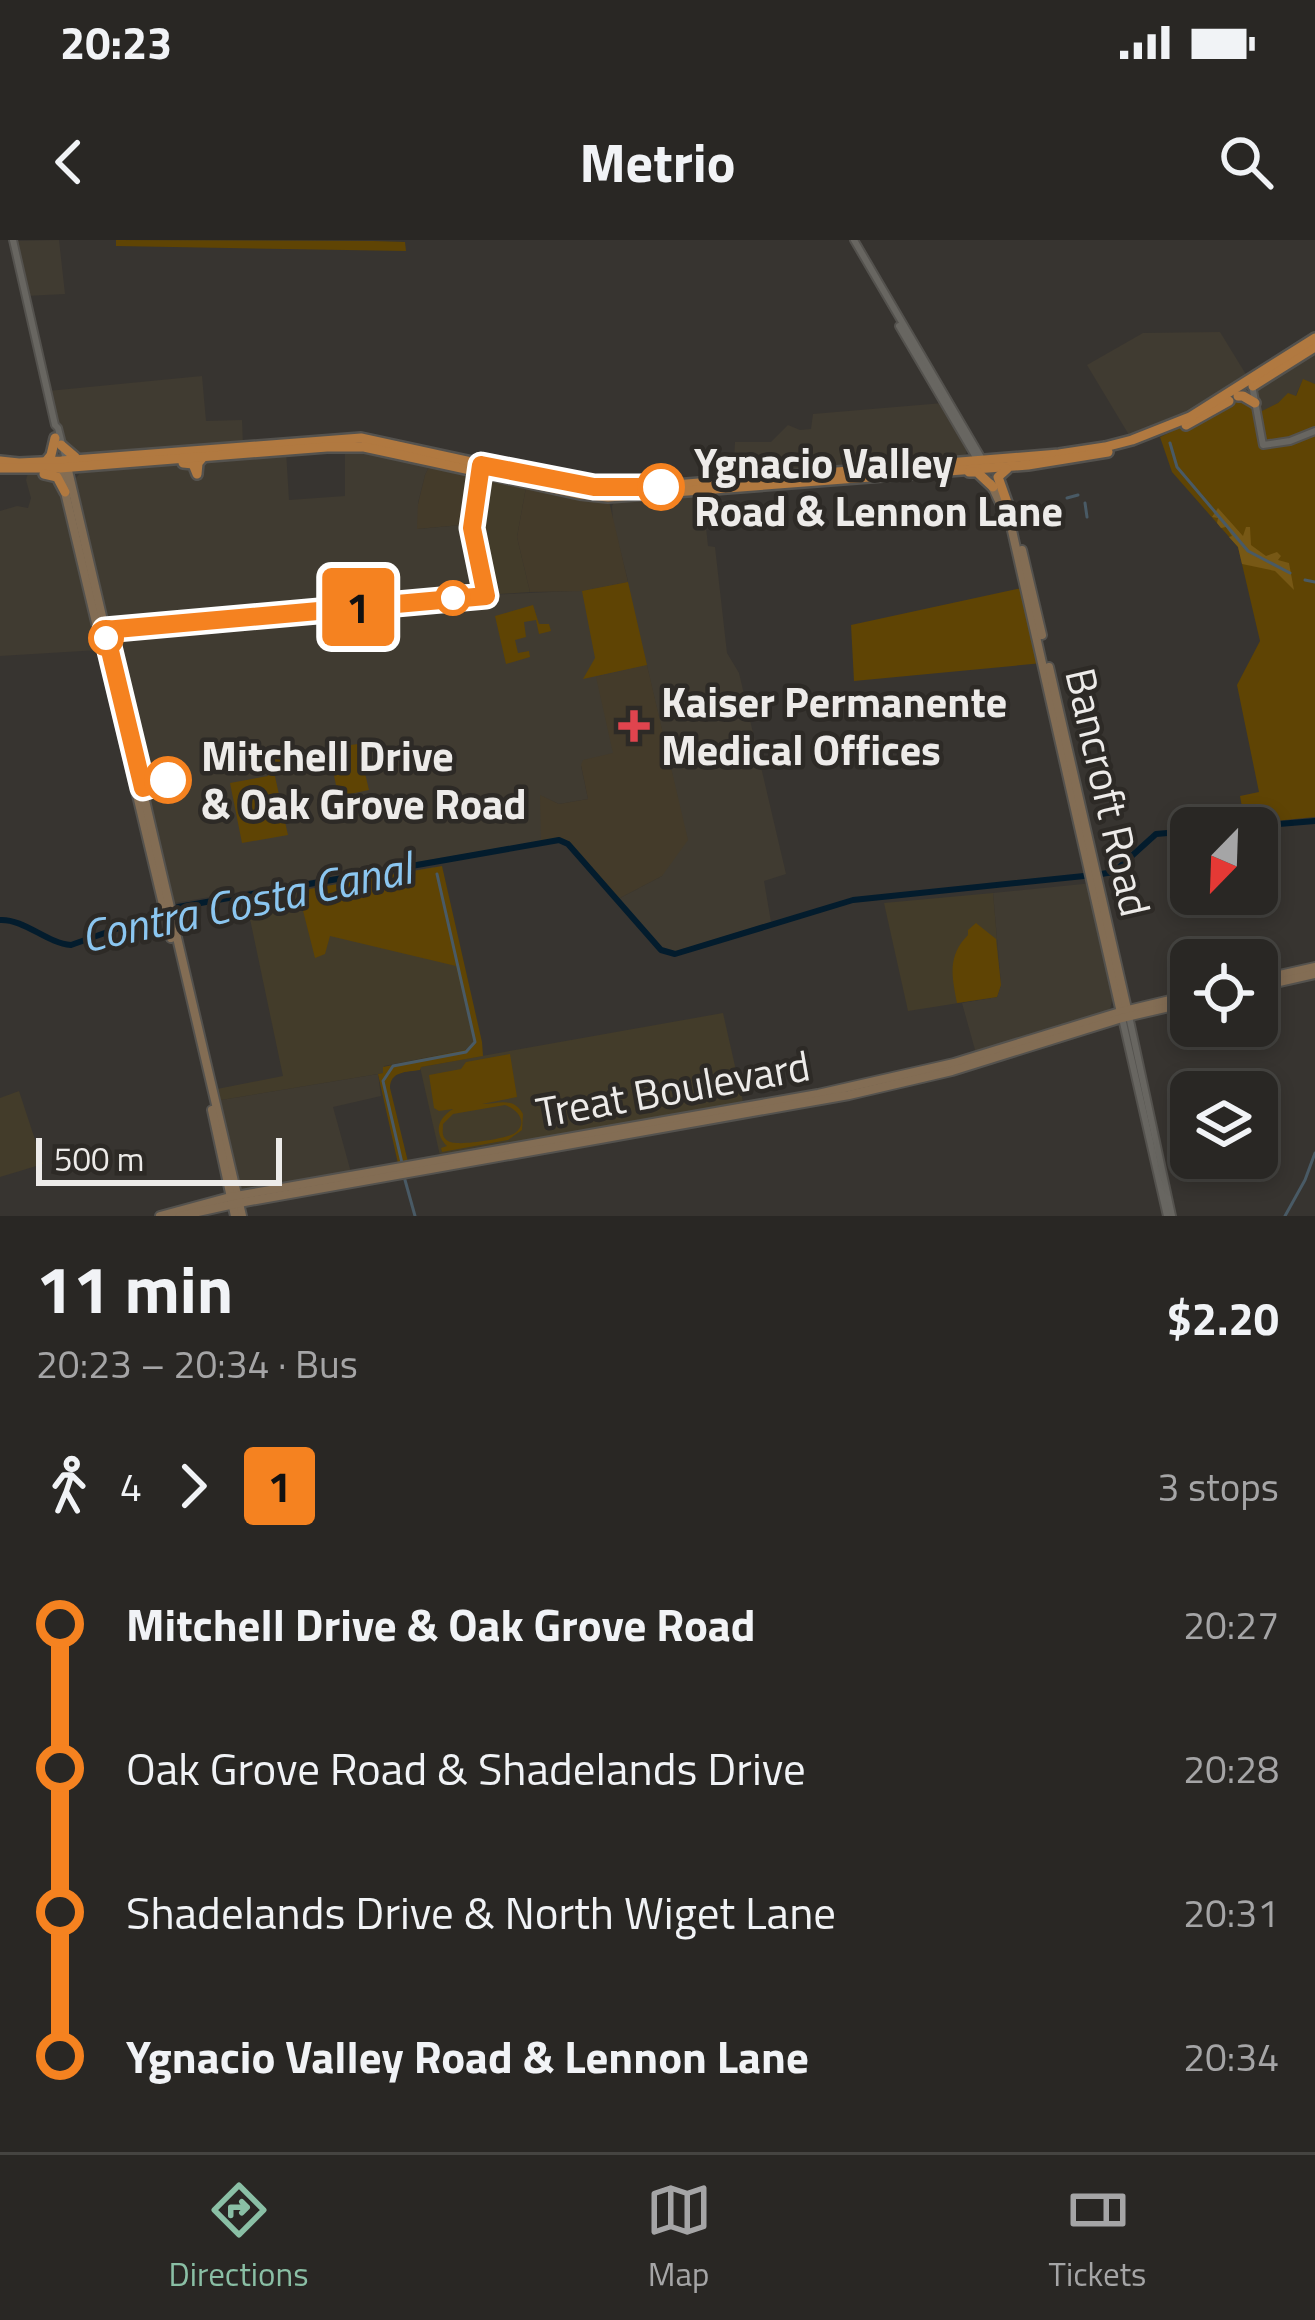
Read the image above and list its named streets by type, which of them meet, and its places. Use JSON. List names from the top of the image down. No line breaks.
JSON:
{"streets":{"main road":["Bancroft Road","Treat Boulevard"]},"crossings":[["Bancroft Road","Treat Boulevard"]],"water":["Contra Costa Canal"],"places":{"other":["Ygnacio Valley Road & Lennon Lane","Mitchell Drive & Oak Grove Road"],"health":["Kaiser Permanente Medical Offices"]},"lines":["bus line 1"],"scale_bar":"500 m","north":"bottom left","page":{"status":"20:23","header":"Metrio","on_map":"1","scale":"500 m","heading":["11 min","20:23 – 20:34 · Bus","$2.20"],"legs":["4","1","3 stops"],"list":[{"name":"Mitchell Drive & Oak Grove Road","value":"20:27"},{"name":"Oak Grove Road & Shadelands Drive","value":"20:28"},{"name":"Shadelands Drive & North Wiget Lane","value":"20:31"},{"name":"Ygnacio Valley Road & Lennon Lane","value":"20:34"}],"tabs":["Directions","Map","Tickets"]}}
